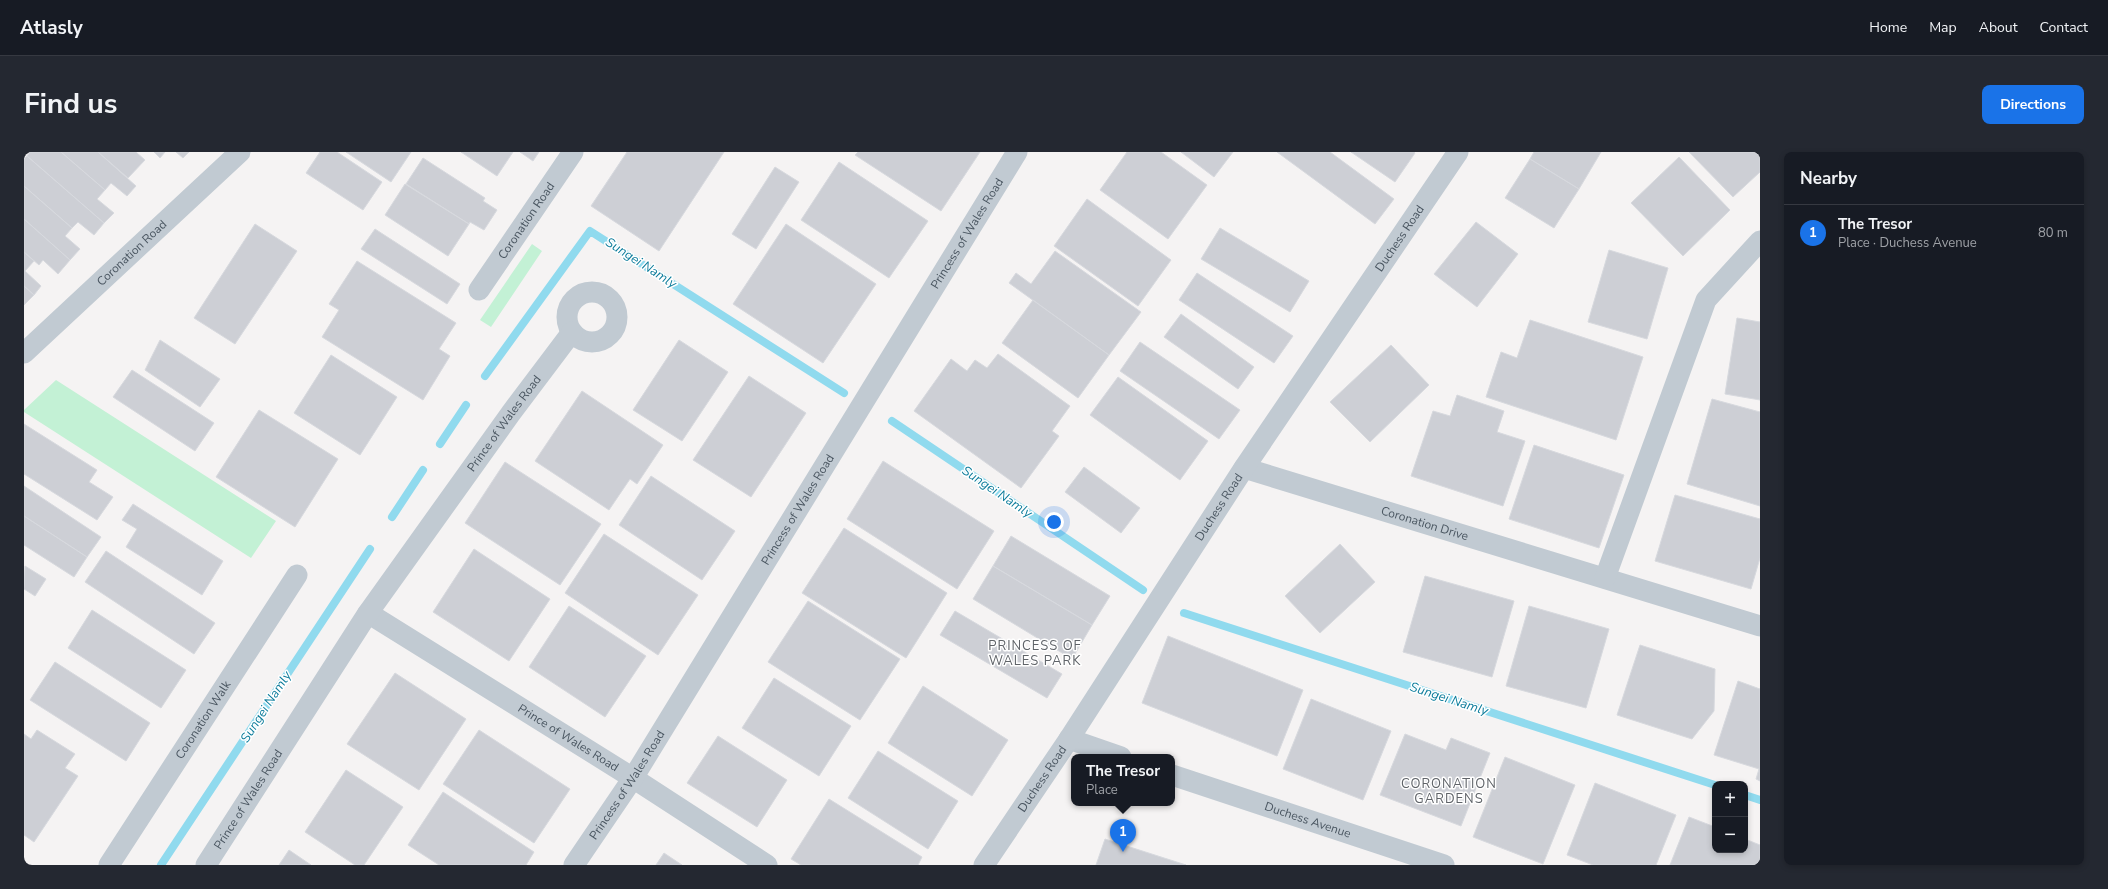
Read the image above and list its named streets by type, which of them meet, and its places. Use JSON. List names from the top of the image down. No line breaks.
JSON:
{"streets":{"street":["Coronation Road","Princess of Wales Road","Duchess Road","Prince of Wales Road","Coronation Drive","Coronation Walk","Duchess Avenue"]},"crossings":[["Princess of Wales Road","Prince of Wales Road"],["Duchess Road","Coronation Drive"]],"districts":["PRINCESS OF WALES PARK","CORONATION GARDENS"],"water":["Sungei Namly"],"page":{"header":"Atlasly","nav":["Home","Map","About","Contact"],"title":"Find us","buttons":"Directions","heading":"Nearby","list":[{"mark":"1","name":"The Tresor","note":"Place · Duchess Avenue","value":"80 m"}],"popup":["The Tresor","Place"],"map_buttons":["+","−"],"pins":"1"}}
